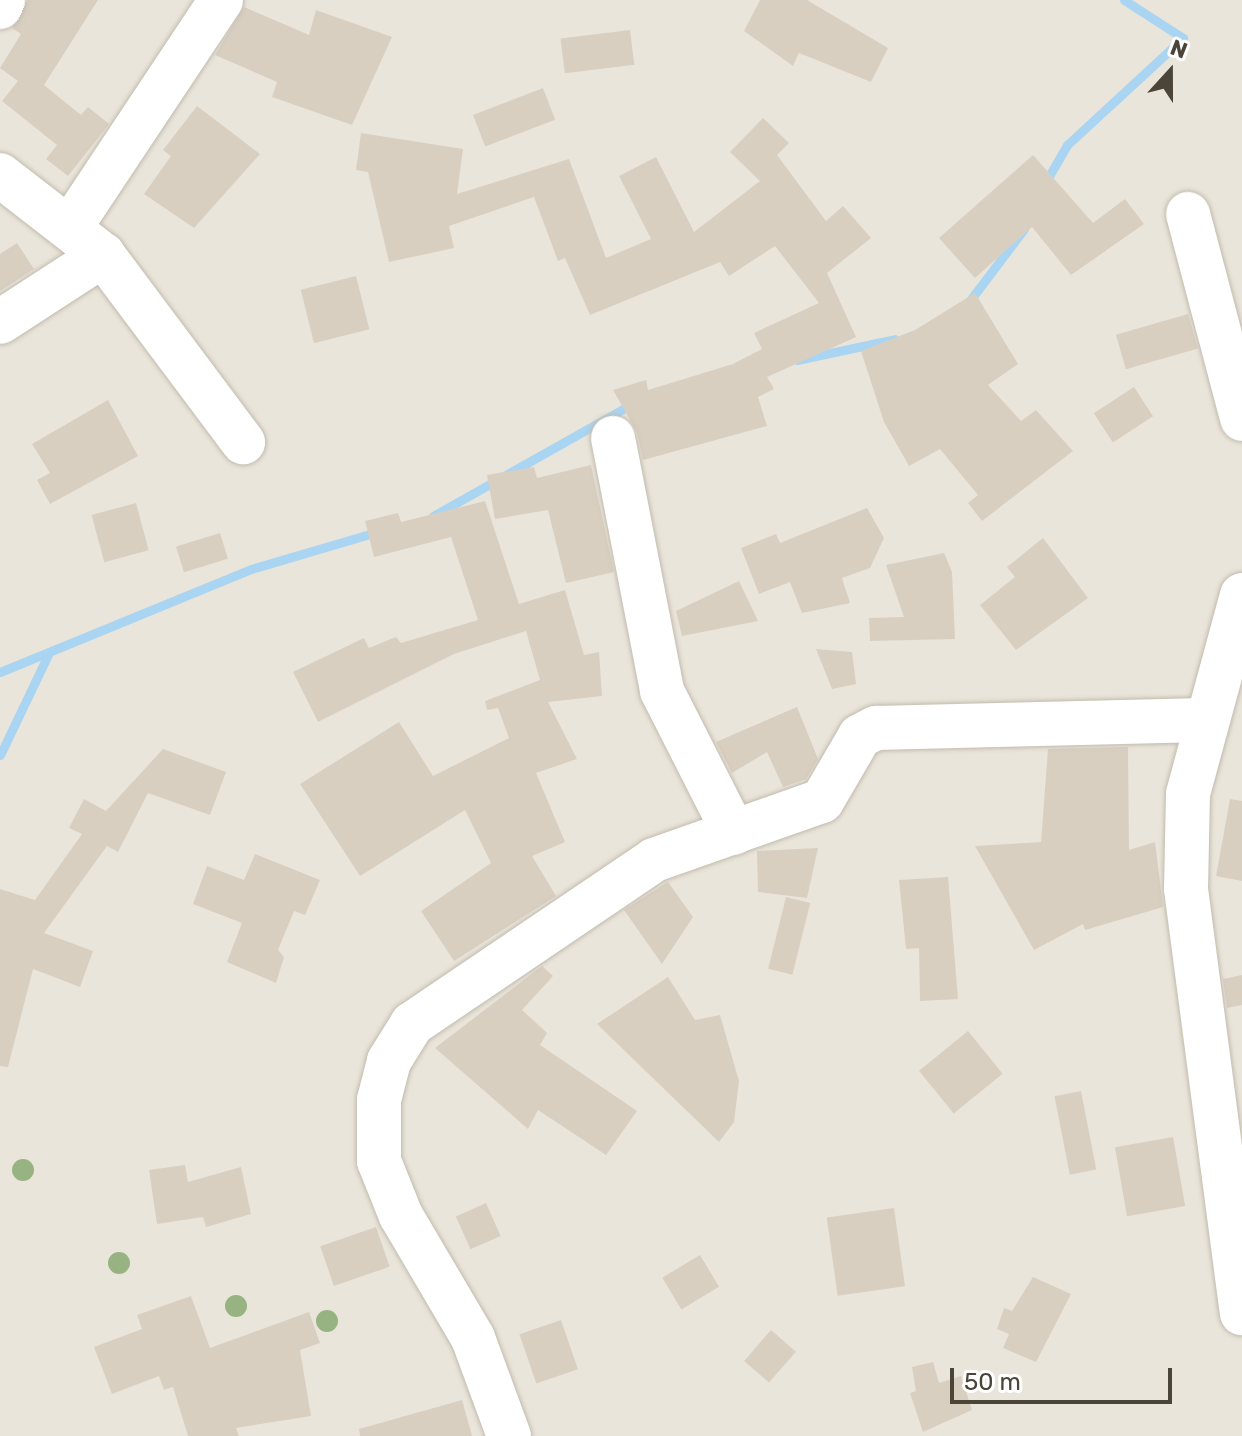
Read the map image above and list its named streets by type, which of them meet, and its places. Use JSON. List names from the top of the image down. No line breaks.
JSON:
{"scale_bar":"50 m","north":"top"}
